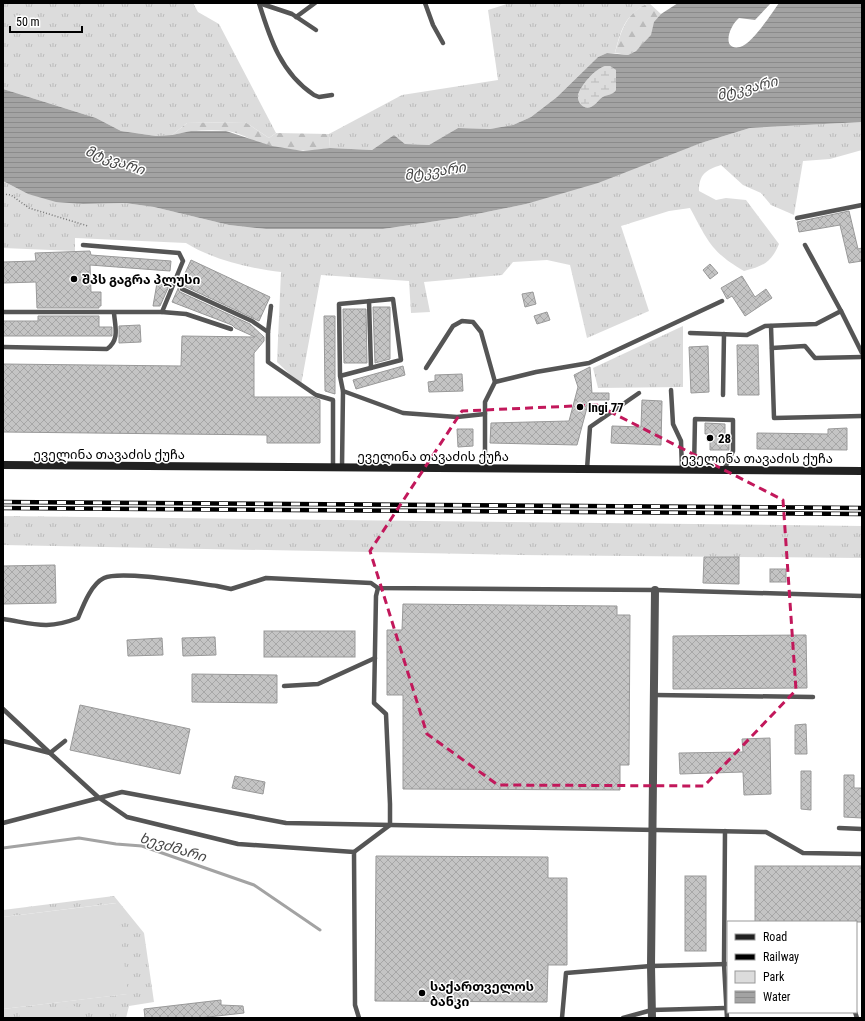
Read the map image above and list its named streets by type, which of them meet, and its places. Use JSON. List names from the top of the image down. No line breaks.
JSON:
{"streets":{"main road":["ეველინა თავაძის ქუჩა"]},"water":["მტკვარი","ხევძმარი"],"places":["შპს გაგრა პლუსი","Ingi 77","28","საქართველოს ბანკი"],"legend":["Road","Railway","Park","Water"],"scale_bar":"50 m"}
